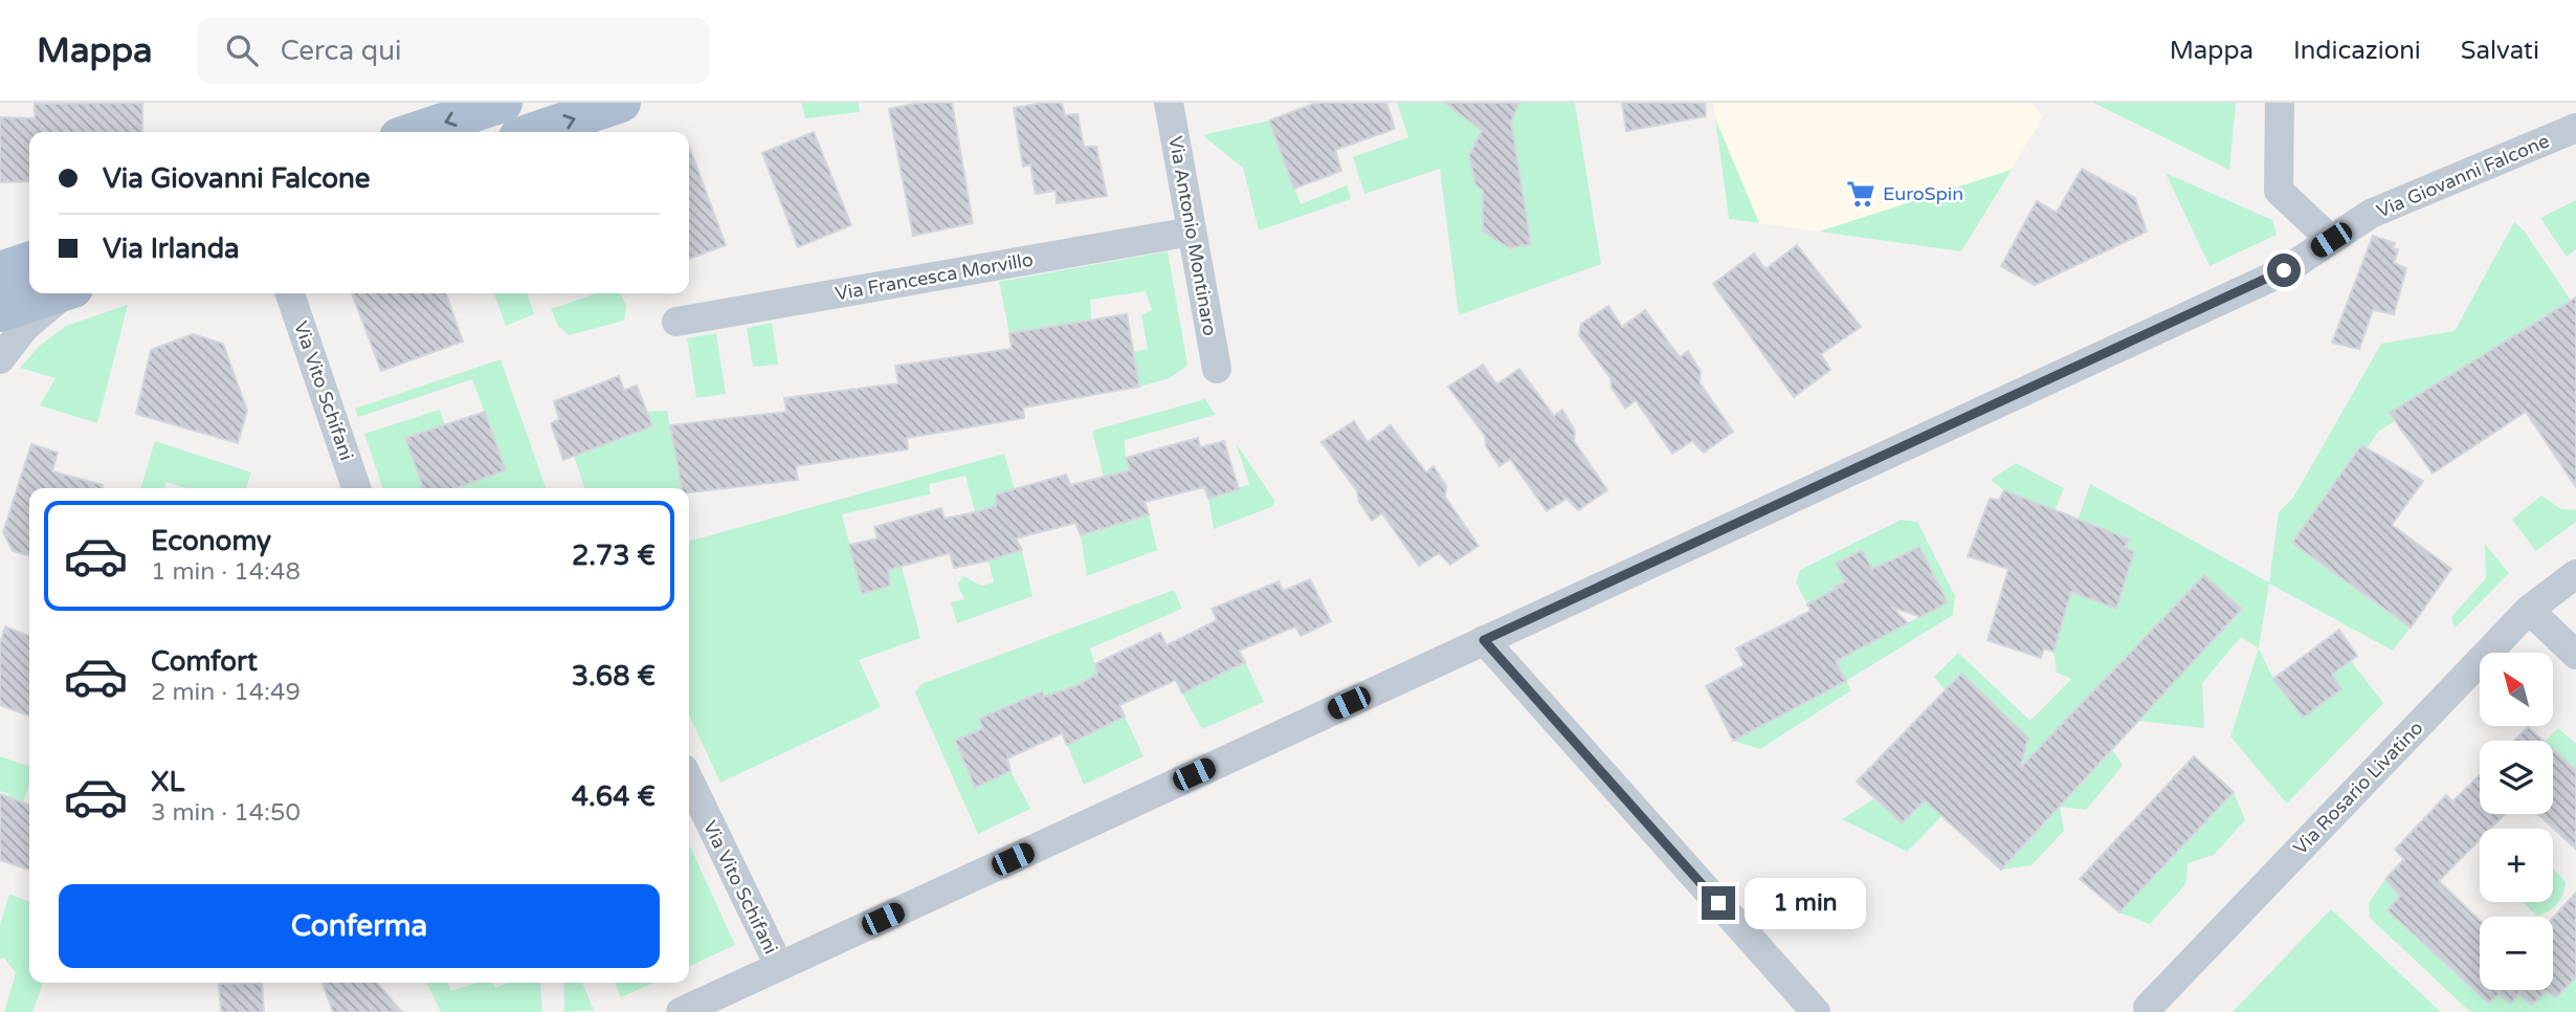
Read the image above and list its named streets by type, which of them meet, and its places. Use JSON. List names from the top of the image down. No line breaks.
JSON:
{"streets":{"street":["Via Giovanni Falcone","Via Antonio Montinaro","Via Francesca Morvillo","Via Vito Schifani","Via Rosario Livatino"]},"crossings":[["Via Giovanni Falcone","Via Vito Schifani"],["Via Antonio Montinaro","Via Francesca Morvillo"]],"places":{"supermarket":["EuroSpin"]},"north":"top left","page":{"header":"Mappa","search":"Cerca qui","nav":["Mappa","Indicazioni","Salvati"],"banner":["Via Giovanni Falcone","Via Irlanda"],"list":[{"name":"Economy","note":"1 min · 14:48","value":"2.73 €"},{"name":"Comfort","note":"2 min · 14:49","value":"3.68 €"},{"name":"XL","note":"3 min · 14:50","value":"4.64 €"}],"map_buttons":["+","−"],"buttons":"Conferma","bubble":"1 min"}}
